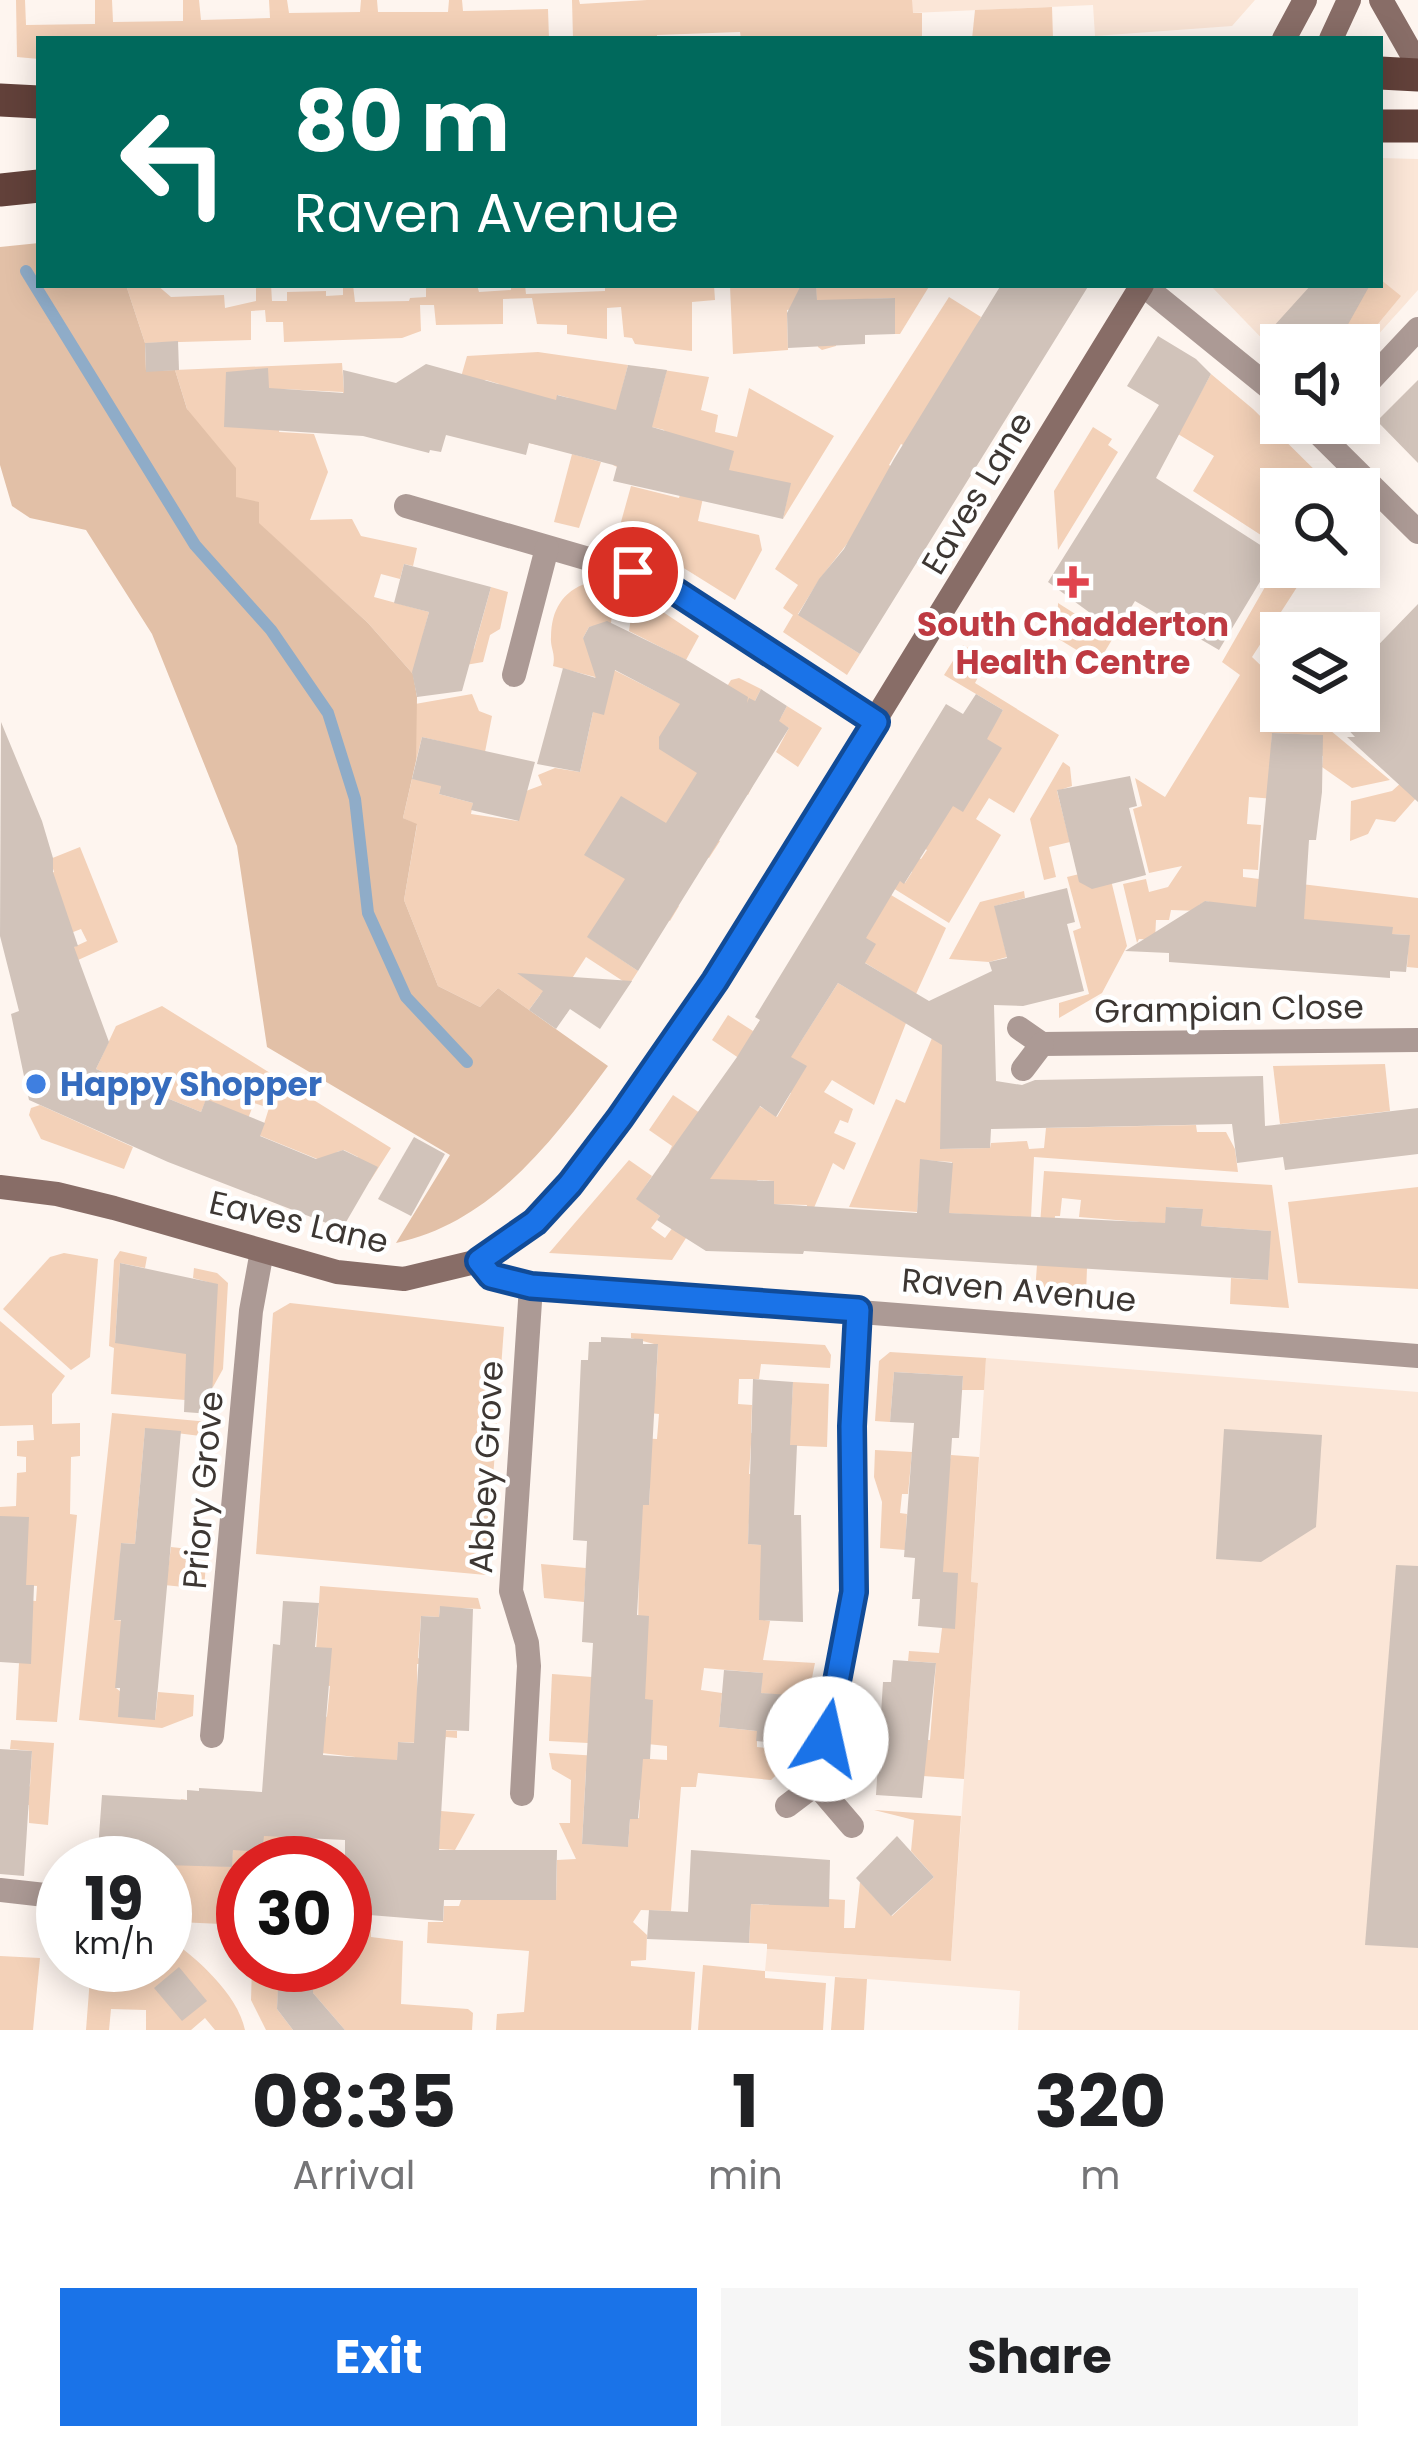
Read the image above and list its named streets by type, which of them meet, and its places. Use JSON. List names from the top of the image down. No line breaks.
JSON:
{"streets":{"main road":["Eaves Lane"],"street":["Grampian Close","Raven Avenue","Abbey Grove","Priory Grove"]},"crossings":[["Eaves Lane","Raven Avenue"],["Eaves Lane","Priory Grove"],["Raven Avenue","Abbey Grove"]],"places":{"health":["South Chadderton Health Centre"],"other":["Happy Shopper"]},"page":{"turn":["80 m","Raven Avenue"],"speed":"19 km/h","limit":"30","eta":["08:35","Arrival","1","min","320","m"],"buttons":["Exit","Share"]}}
